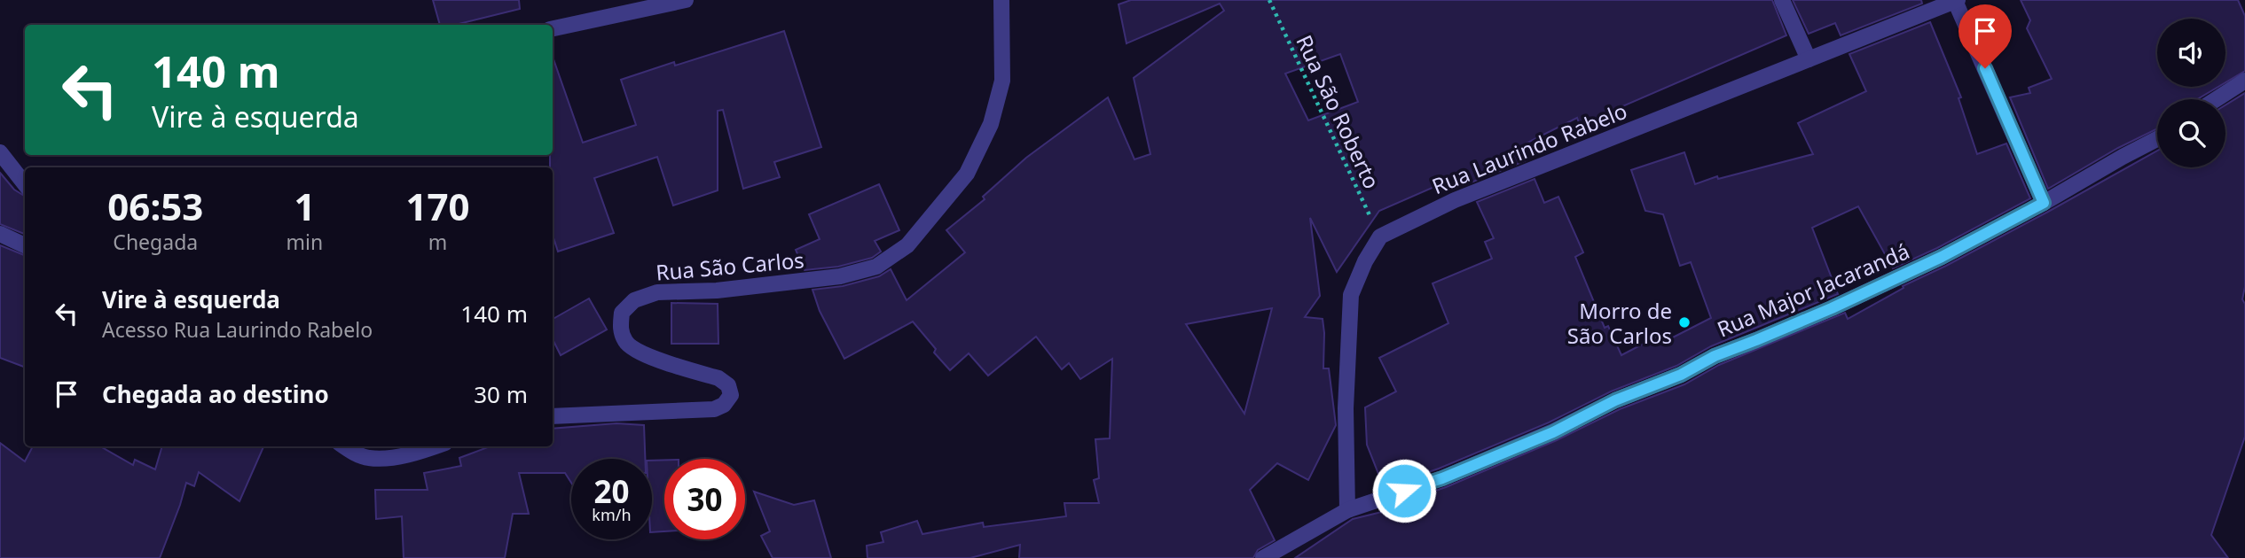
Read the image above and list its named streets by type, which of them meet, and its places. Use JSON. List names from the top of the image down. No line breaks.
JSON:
{"streets":{"street":["Rua Laurindo Rabelo","Rua São Carlos","Rua Major Jacarandá"],"path":["Rua São Roberto"]},"crossings":[["Rua São Roberto","Rua Laurindo Rabelo"]],"places":["Morro de São Carlos"],"page":{"turn":["140 m","Vire à esquerda"],"eta":["06:53","Chegada","1","min","170","m"],"list":[{"name":"Vire à esquerda","note":"Acesso Rua Laurindo Rabelo","value":"140 m"},{"name":"Chegada ao destino","value":"30 m"}],"speed":"20 km/h","limit":"30"}}
